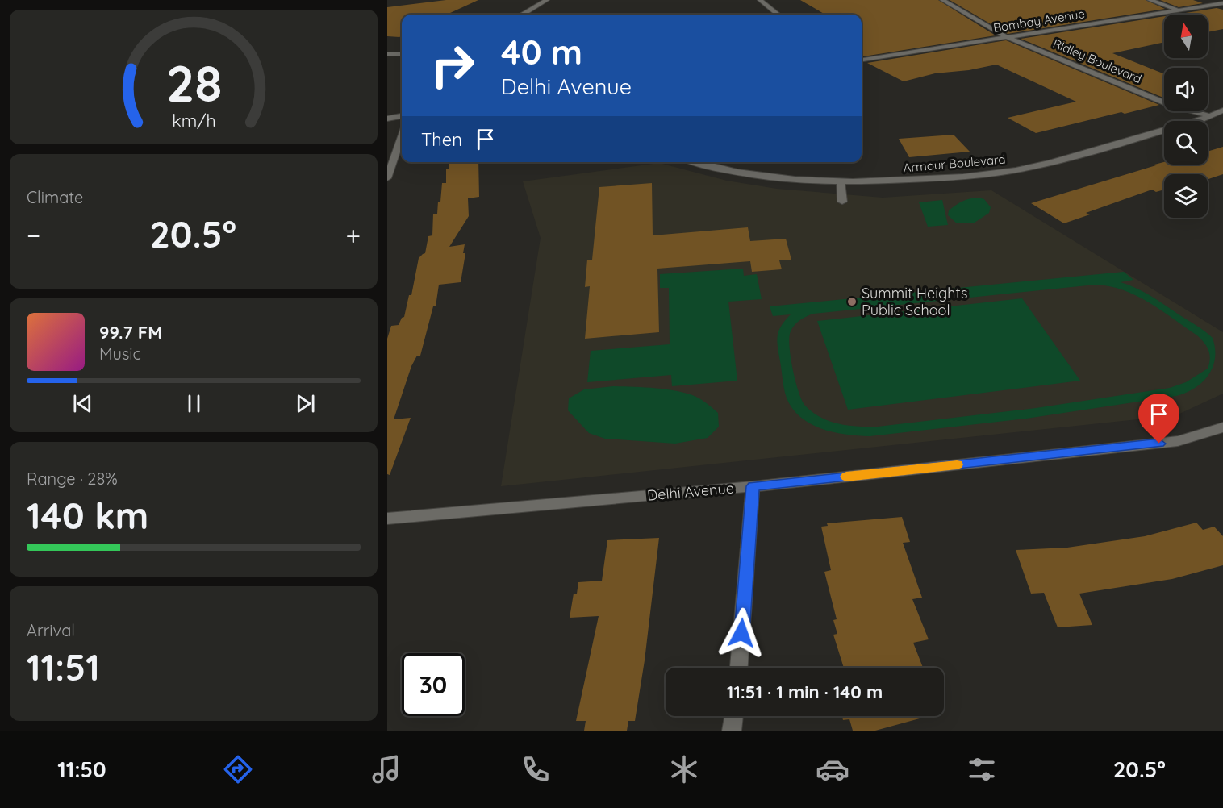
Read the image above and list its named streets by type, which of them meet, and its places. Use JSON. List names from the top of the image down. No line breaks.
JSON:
{"streets":{"street":["Bombay Avenue","Ridley Boulevard","Armour Boulevard","Delhi Avenue"]},"crossings":[["Bombay Avenue","Ridley Boulevard"],["Ridley Boulevard","Armour Boulevard"]],"places":["Summit Heights Public School"],"north":"top","page":{"turn":["40 m","Delhi Avenue"],"then":"Then","tile":["Climate",["Range · 28%","140 km"],["Arrival","11:51"]],"heat":["−","20.5°","+"],"song":["99.7 FM","Music"],"limit":"30","trip":"11:51 · 1 min · 140 m","tabs":["11:50","20.5°"],"gauge":["28","km/h"]}}
